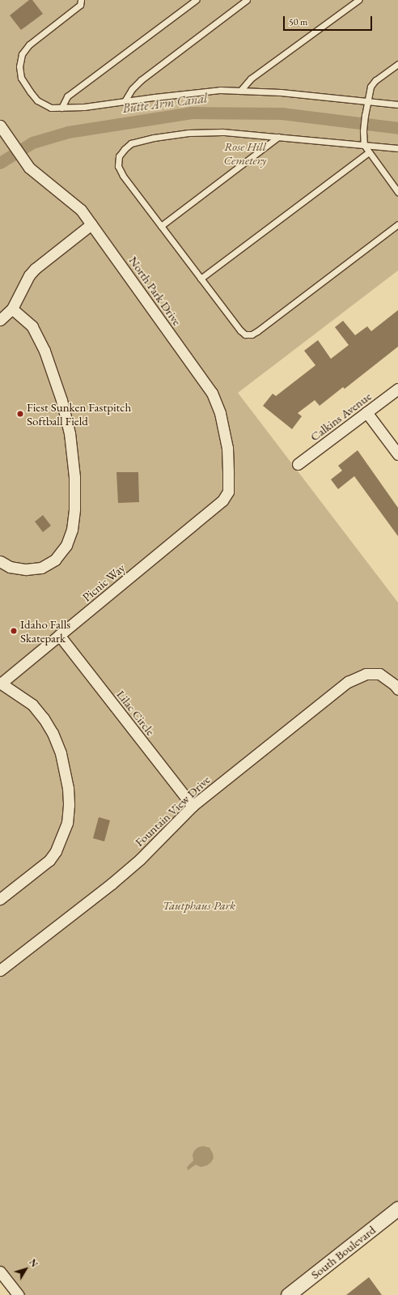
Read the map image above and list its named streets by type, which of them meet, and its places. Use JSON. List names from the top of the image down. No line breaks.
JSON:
{"streets":{"street":["North Park Drive","Calkins Avenue","Picnic Way","Lilac Circle","Fountain View Drive","South Boulevard"]},"crossings":[["North Park Drive","Picnic Way"],["Picnic Way","Lilac Circle"],["Lilac Circle","Fountain View Drive"]],"water":["Butte Arm Canal"],"parks":["Rose Hill Cemetery","Tautphaus Park"],"places":["Fiest Sunken Fastpitch Softball Field","Idaho Falls Skatepark"],"scale_bar":"50 m","north":"top right"}
